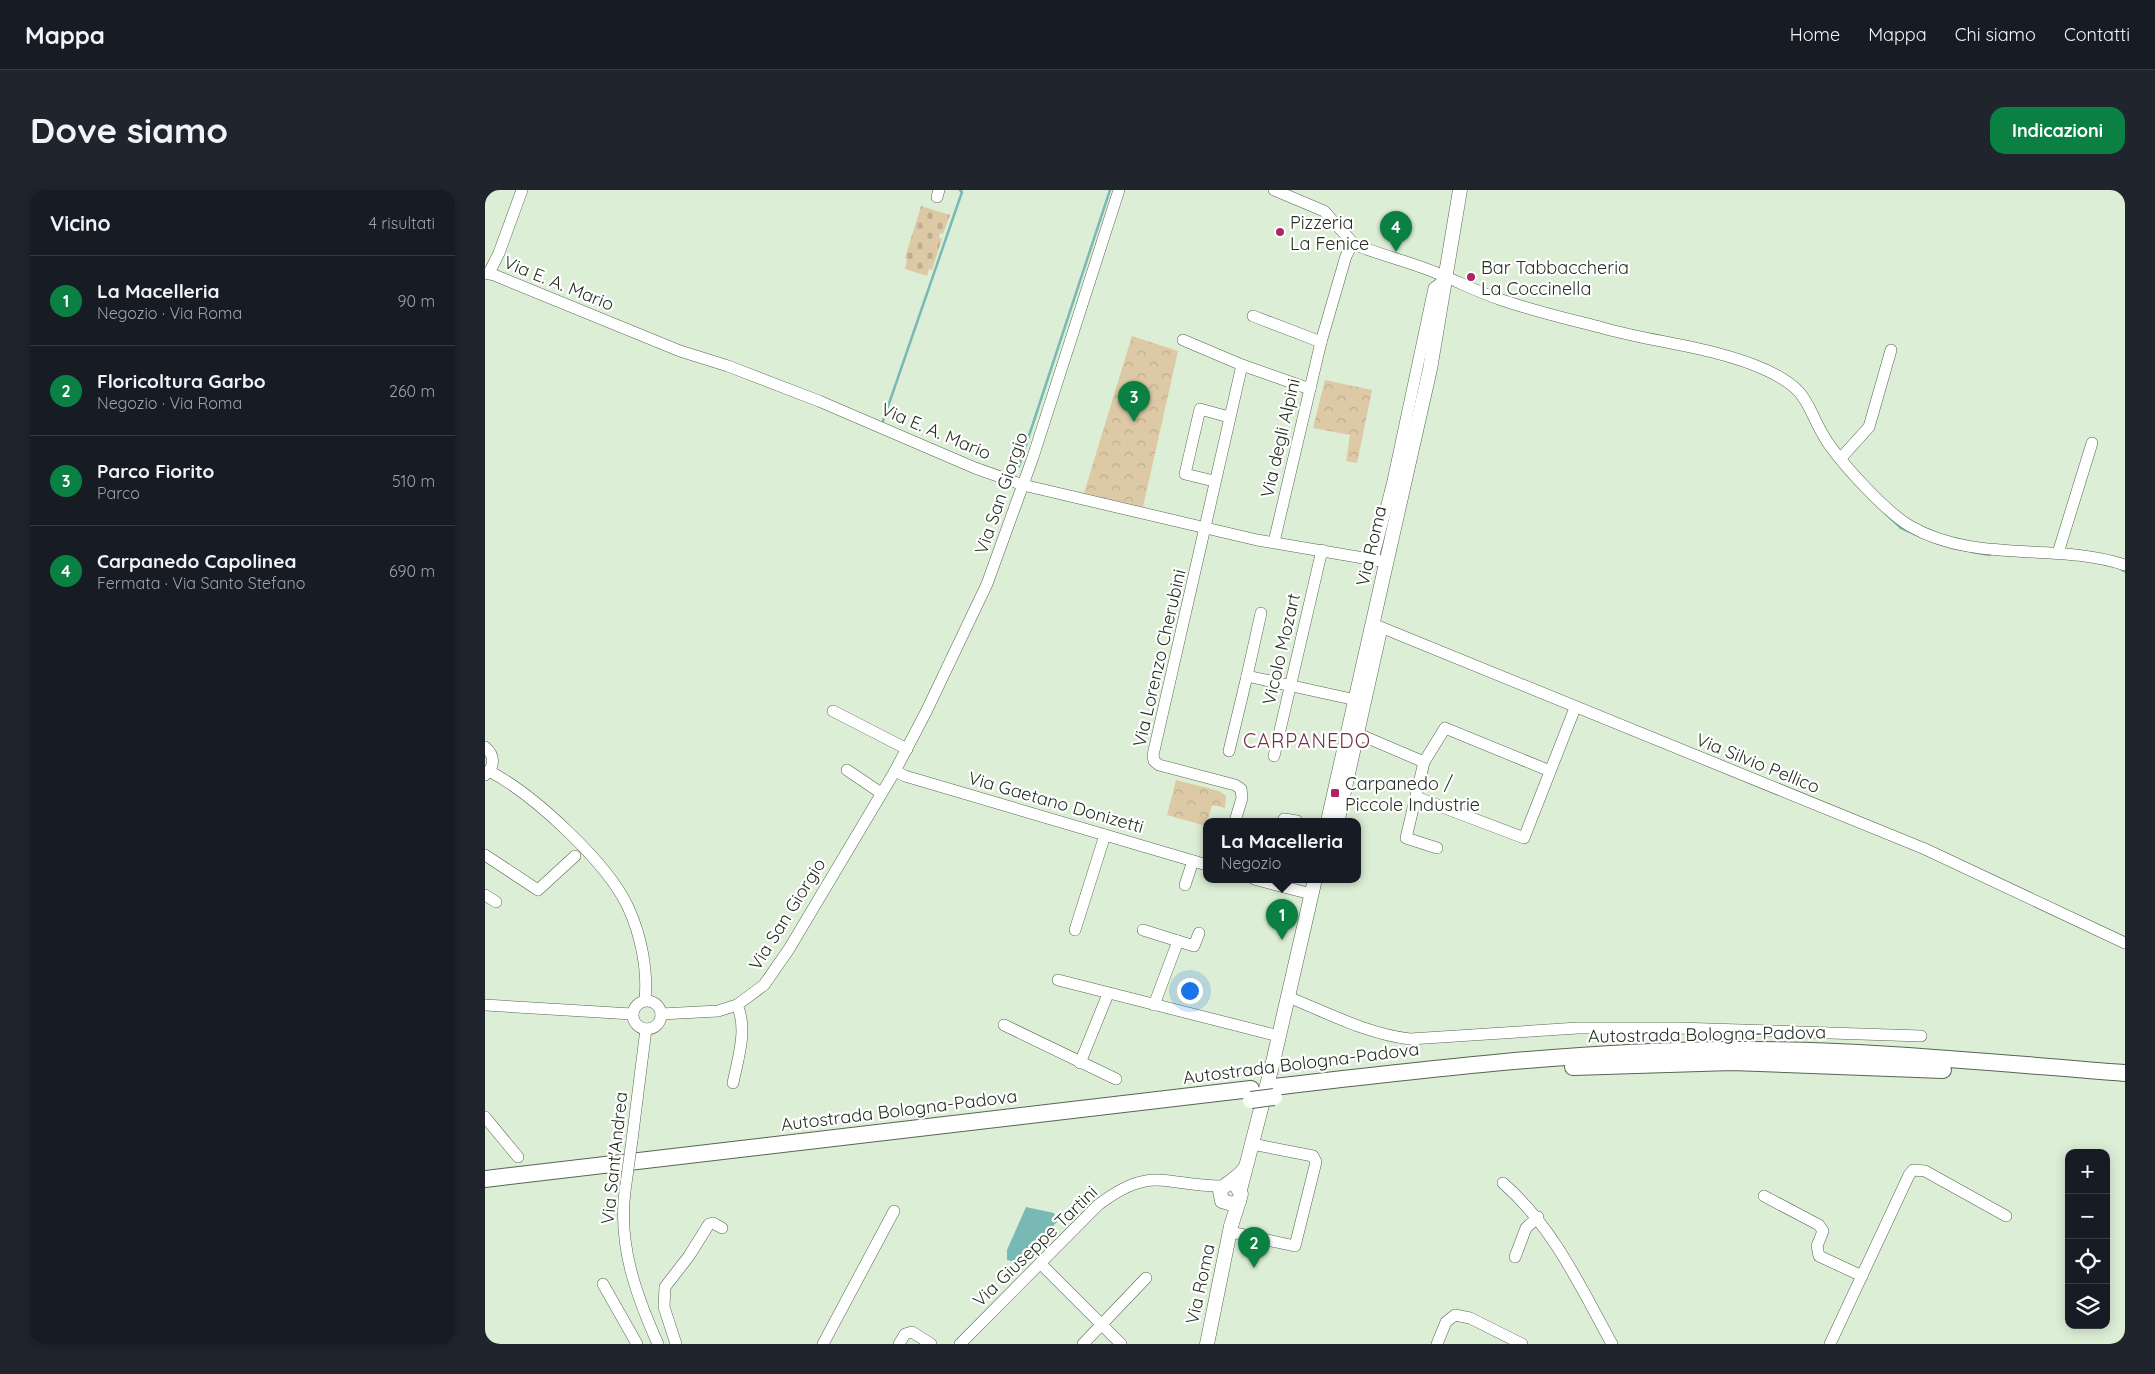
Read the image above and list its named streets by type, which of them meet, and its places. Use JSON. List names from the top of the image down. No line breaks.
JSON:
{"streets":{"highway":["Autostrada Bologna-Padova"],"main road":["Via Roma"],"street":["Via E. A. Mario","Via degli Alpini","Via San Giorgio","Vicolo Mozart","Via Lorenzo Cherubini","Via Silvio Pellico","Via Gaetano Donizetti","Via Sant'Andrea","Via Giuseppe Tartini"]},"crossings":[["Via E. A. Mario","Via degli Alpini"],["Via E. A. Mario","Via San Giorgio"],["Via E. A. Mario","Via Roma"],["Via E. A. Mario","Vicolo Mozart"],["Via E. A. Mario","Via Lorenzo Cherubini"],["Via San Giorgio","Via Gaetano Donizetti"],["Via San Giorgio","Via Sant'Andrea"],["Via Roma","Via Silvio Pellico"],["Via Roma","Via Giuseppe Tartini"]],"districts":["CARPANEDO"],"places":{"other":["Pizzeria La Fenice","Bar Tabbaccheria La Coccinella"],"transit":["Carpanedo / Piccole Industrie"]},"page":{"header":"Mappa","nav":["Home","Mappa","Chi siamo","Contatti"],"buttons":"Indicazioni","title":"Dove siamo","heading":["Vicino","4 risultati"],"pins":["4","3","1","2"],"list":[{"mark":"1","name":"La Macelleria","note":"Negozio · Via Roma","value":"90 m"},{"mark":"2","name":"Floricoltura Garbo","note":"Negozio · Via Roma","value":"260 m"},{"mark":"3","name":"Parco Fiorito","note":"Parco","value":"510 m"},{"mark":"4","name":"Carpanedo Capolinea","note":"Fermata · Via Santo Stefano","value":"690 m"}],"popup":["La Macelleria","Negozio"],"map_buttons":["+","−"]}}
